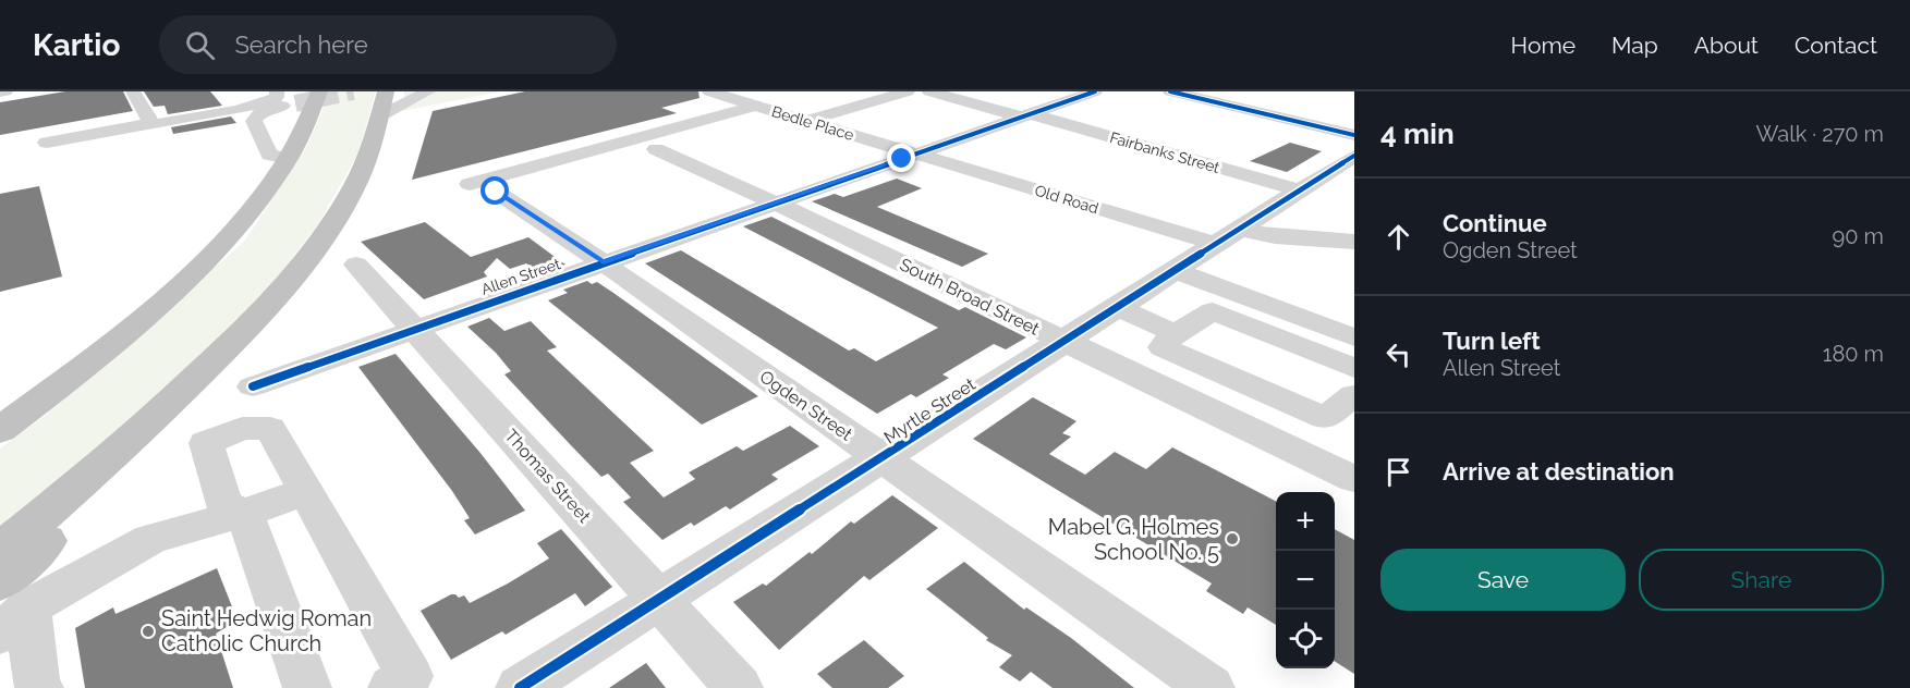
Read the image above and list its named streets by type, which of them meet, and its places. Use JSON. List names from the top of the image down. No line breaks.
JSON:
{"streets":{"street":["Bedle Place","Fairbanks Street","Old Road","Allen Street","South Broad Street","Ogden Street","Myrtle Street","Thomas Street"]},"crossings":[["Bedle Place","Old Road"],["Bedle Place","Allen Street"],["Fairbanks Street","Allen Street"],["Fairbanks Street","Myrtle Street"],["Old Road","Allen Street"],["Old Road","Myrtle Street"],["Allen Street","South Broad Street"],["Allen Street","Ogden Street"],["Allen Street","Thomas Street"],["South Broad Street","Myrtle Street"],["Ogden Street","Myrtle Street"],["Myrtle Street","Thomas Street"]],"places":["Mabel G. Holmes School No. 5","Saint Hedwig Roman Catholic Church"],"page":{"header":"Kartio","search":"Search here","nav":["Home","Map","About","Contact"],"heading":["4 min","Walk · 270 m"],"list":[["Continue","Ogden Street","90 m"],["Turn left","Allen Street","180 m"],"Arrive at destination"],"map_buttons":["+","−"],"buttons":["Save","Share"]}}
